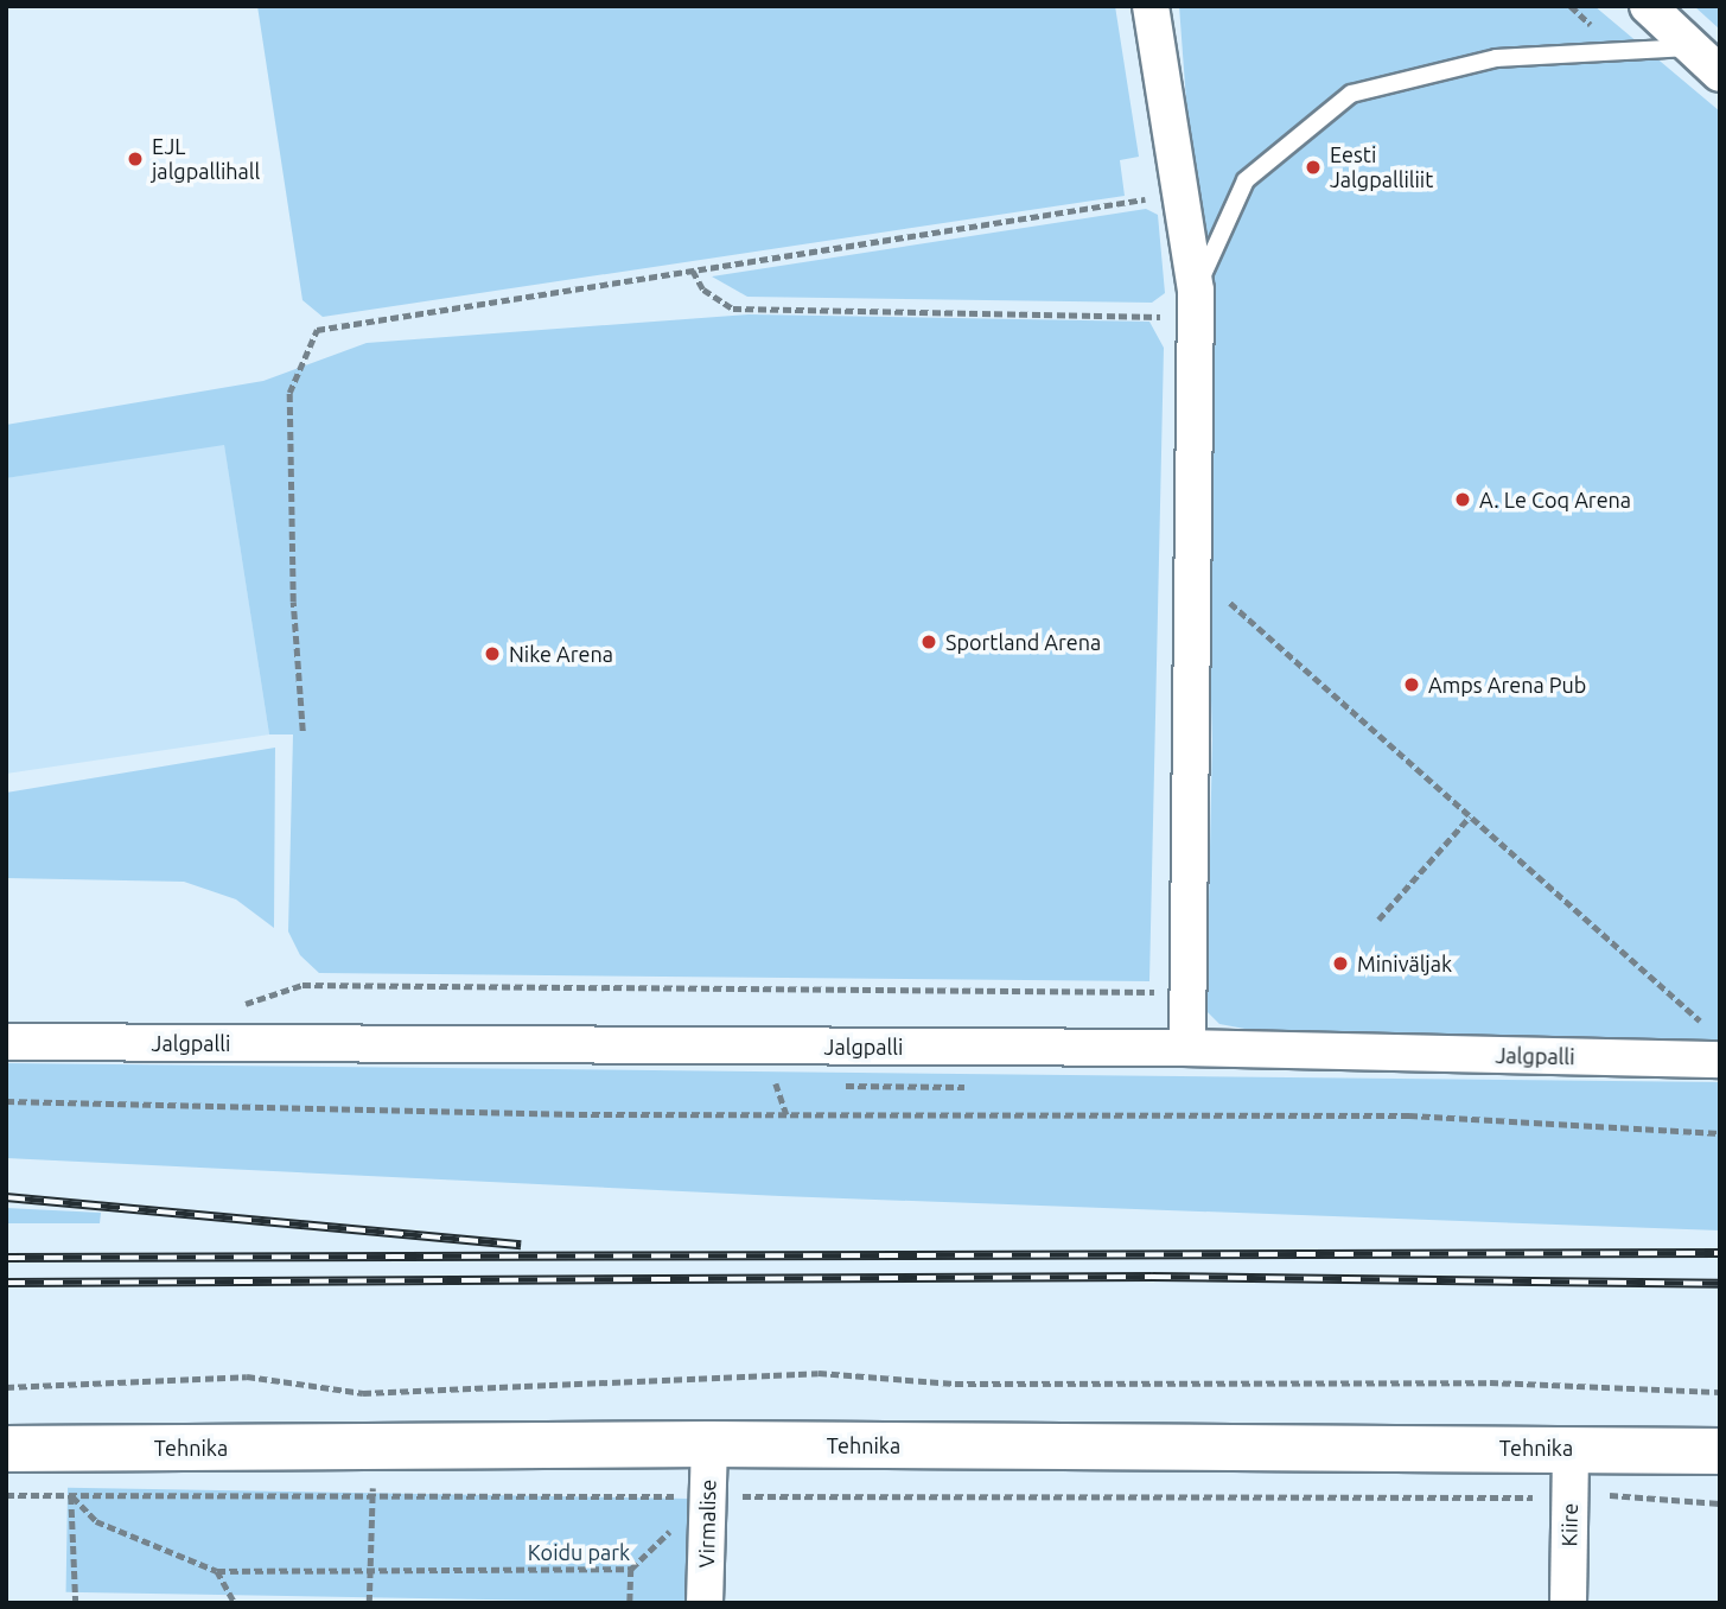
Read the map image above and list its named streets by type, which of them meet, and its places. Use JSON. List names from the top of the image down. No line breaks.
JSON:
{"streets":{"main road":["Tehnika"],"street":["Jalgpalli","Virmalise","Kiire"]},"crossings":[["Tehnika","Virmalise"],["Tehnika","Kiire"]],"parks":["Koidu park"],"places":["EJL jalgpallihall","Eesti Jalgpalliliit","A. Le Coq Arena","Sportland Arena","Nike Arena","Amps Arena Pub","Miniväljak"]}
